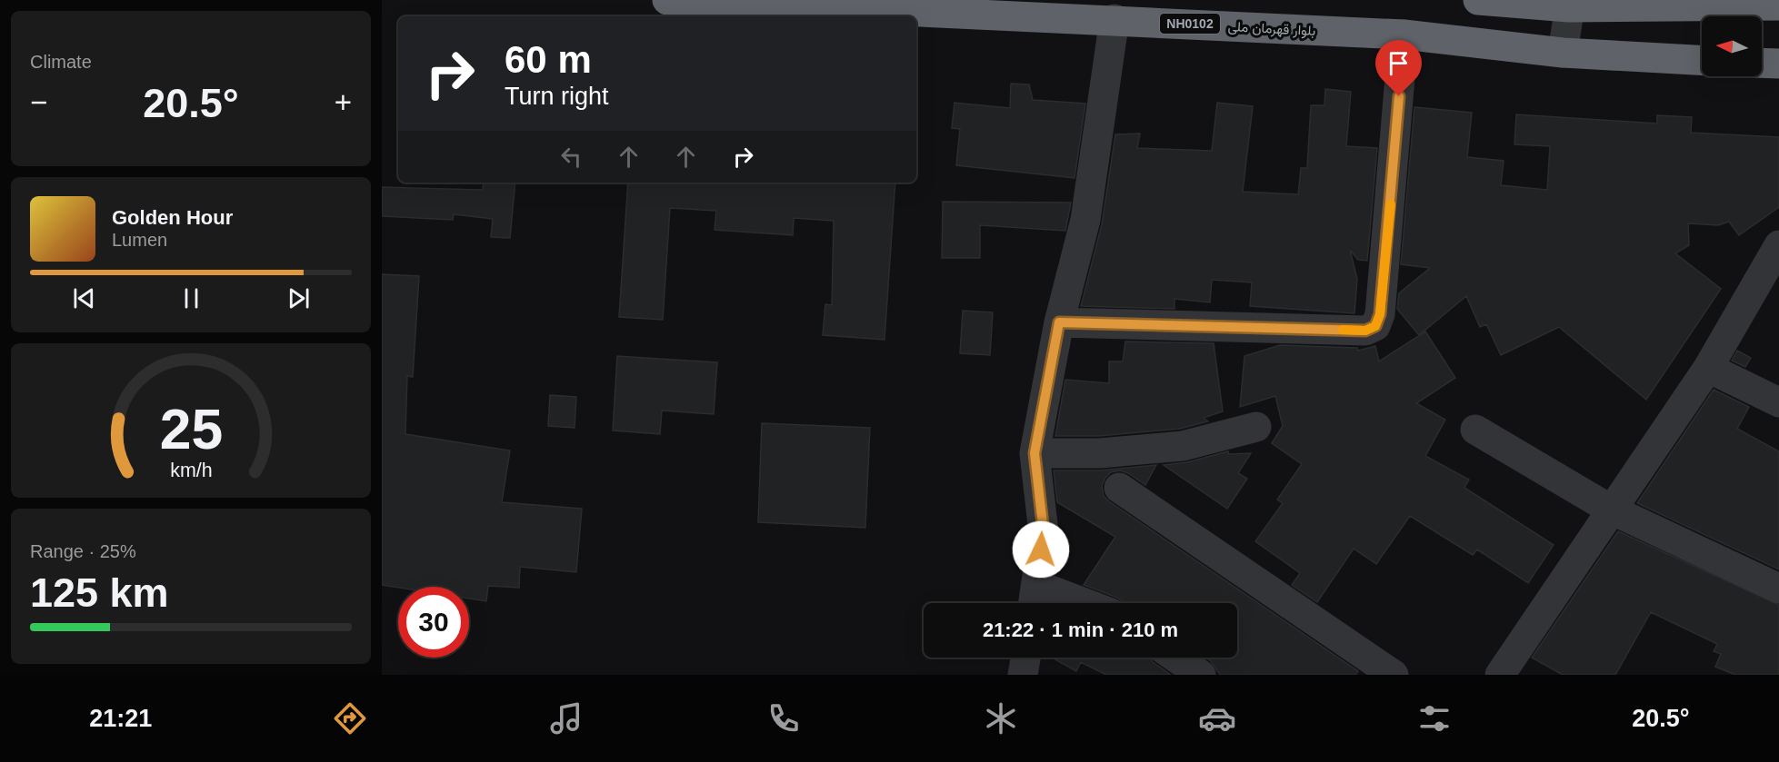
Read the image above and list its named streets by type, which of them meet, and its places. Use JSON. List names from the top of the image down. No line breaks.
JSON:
{"streets":{"highway":["NH0102","بلوار قهرمان ملی"]},"north":"left","page":{"tile":["Climate",["Range · 25%","125 km"]],"turn":["60 m","Turn right"],"heat":["−","20.5°","+"],"song":["Golden Hour","Lumen"],"limit":"30","trip":"21:22 · 1 min · 210 m","tabs":["21:21","20.5°"],"gauge":["25","km/h"]}}
